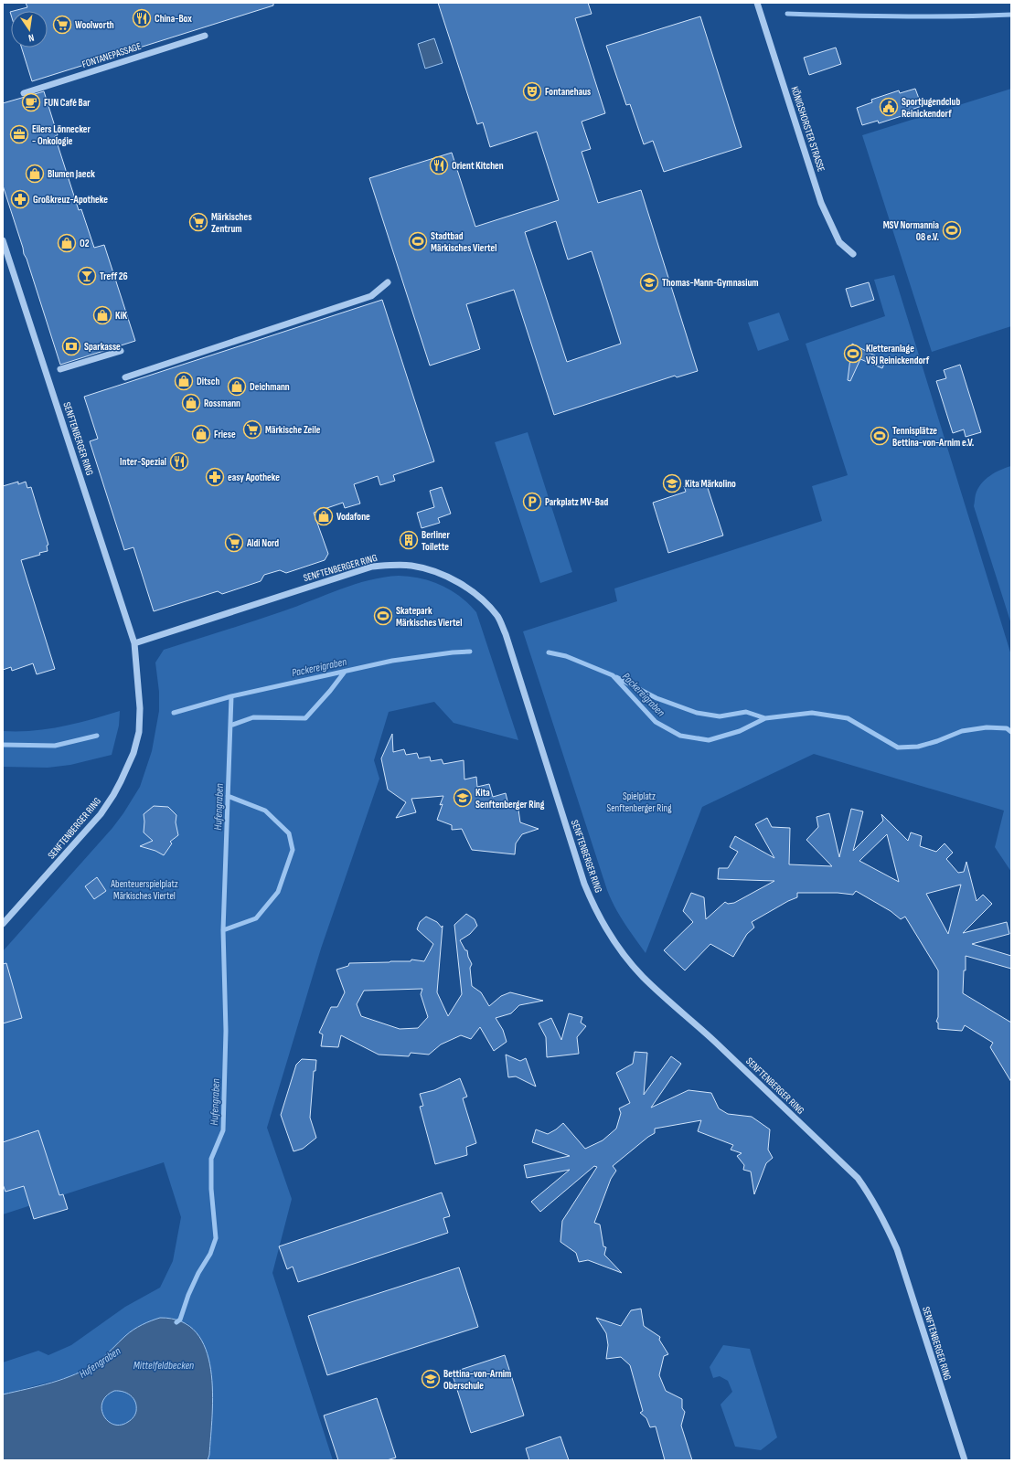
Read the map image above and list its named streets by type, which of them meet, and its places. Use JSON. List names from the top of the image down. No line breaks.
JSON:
{"streets":{"street":["FONTANEPASSAGE","KÖNIGSHORSTER STRASSE","SENFTENBERGER RING"]},"water":["Packereigraben","Hufengraben","Mittelfeldbecken"],"parks":["Spielplatz Senftenberger Ring","Abenteuerspielplatz Märkisches Viertel"],"places":{"restaurant":["China-Box","Orient Kitchen","Inter-Spezial"],"supermarket":["Woolworth","Märkisches Zentrum","Märkische Zeile","Aldi Nord"],"theatre":["Fontanehaus"],"cafe":["FUN Café Bar"],"public building":["Sportjugendclub Reinickendorf"],"office":["Eilers Lönnecker - Onkologie"],"shop":["Blumen Jaeck","O2","KiK","Ditsch","Deichmann","Rossmann","Friese","Vodafone"],"pharmacy":["Großkreuz-Apotheke","easy Apotheke"],"sports":["MSV Normannia 08 e.V.","Stadtbad Märkisches Viertel","Kletteranlage VSJ Reinickendorf","Tennisplätze Bettina-von-Arnim e.V.","Skatepark Märkisches Viertel"],"bar":["Treff 26"],"school or university":["Thomas-Mann-Gymnasium","Kita Märkolino","Kita Senftenberger Ring","Bettina-von-Arnim Oberschule"],"bank":["Sparkasse"],"parking":["Parkplatz MV-Bad"],"building":["Berliner Toilette"]},"north":"bottom"}
